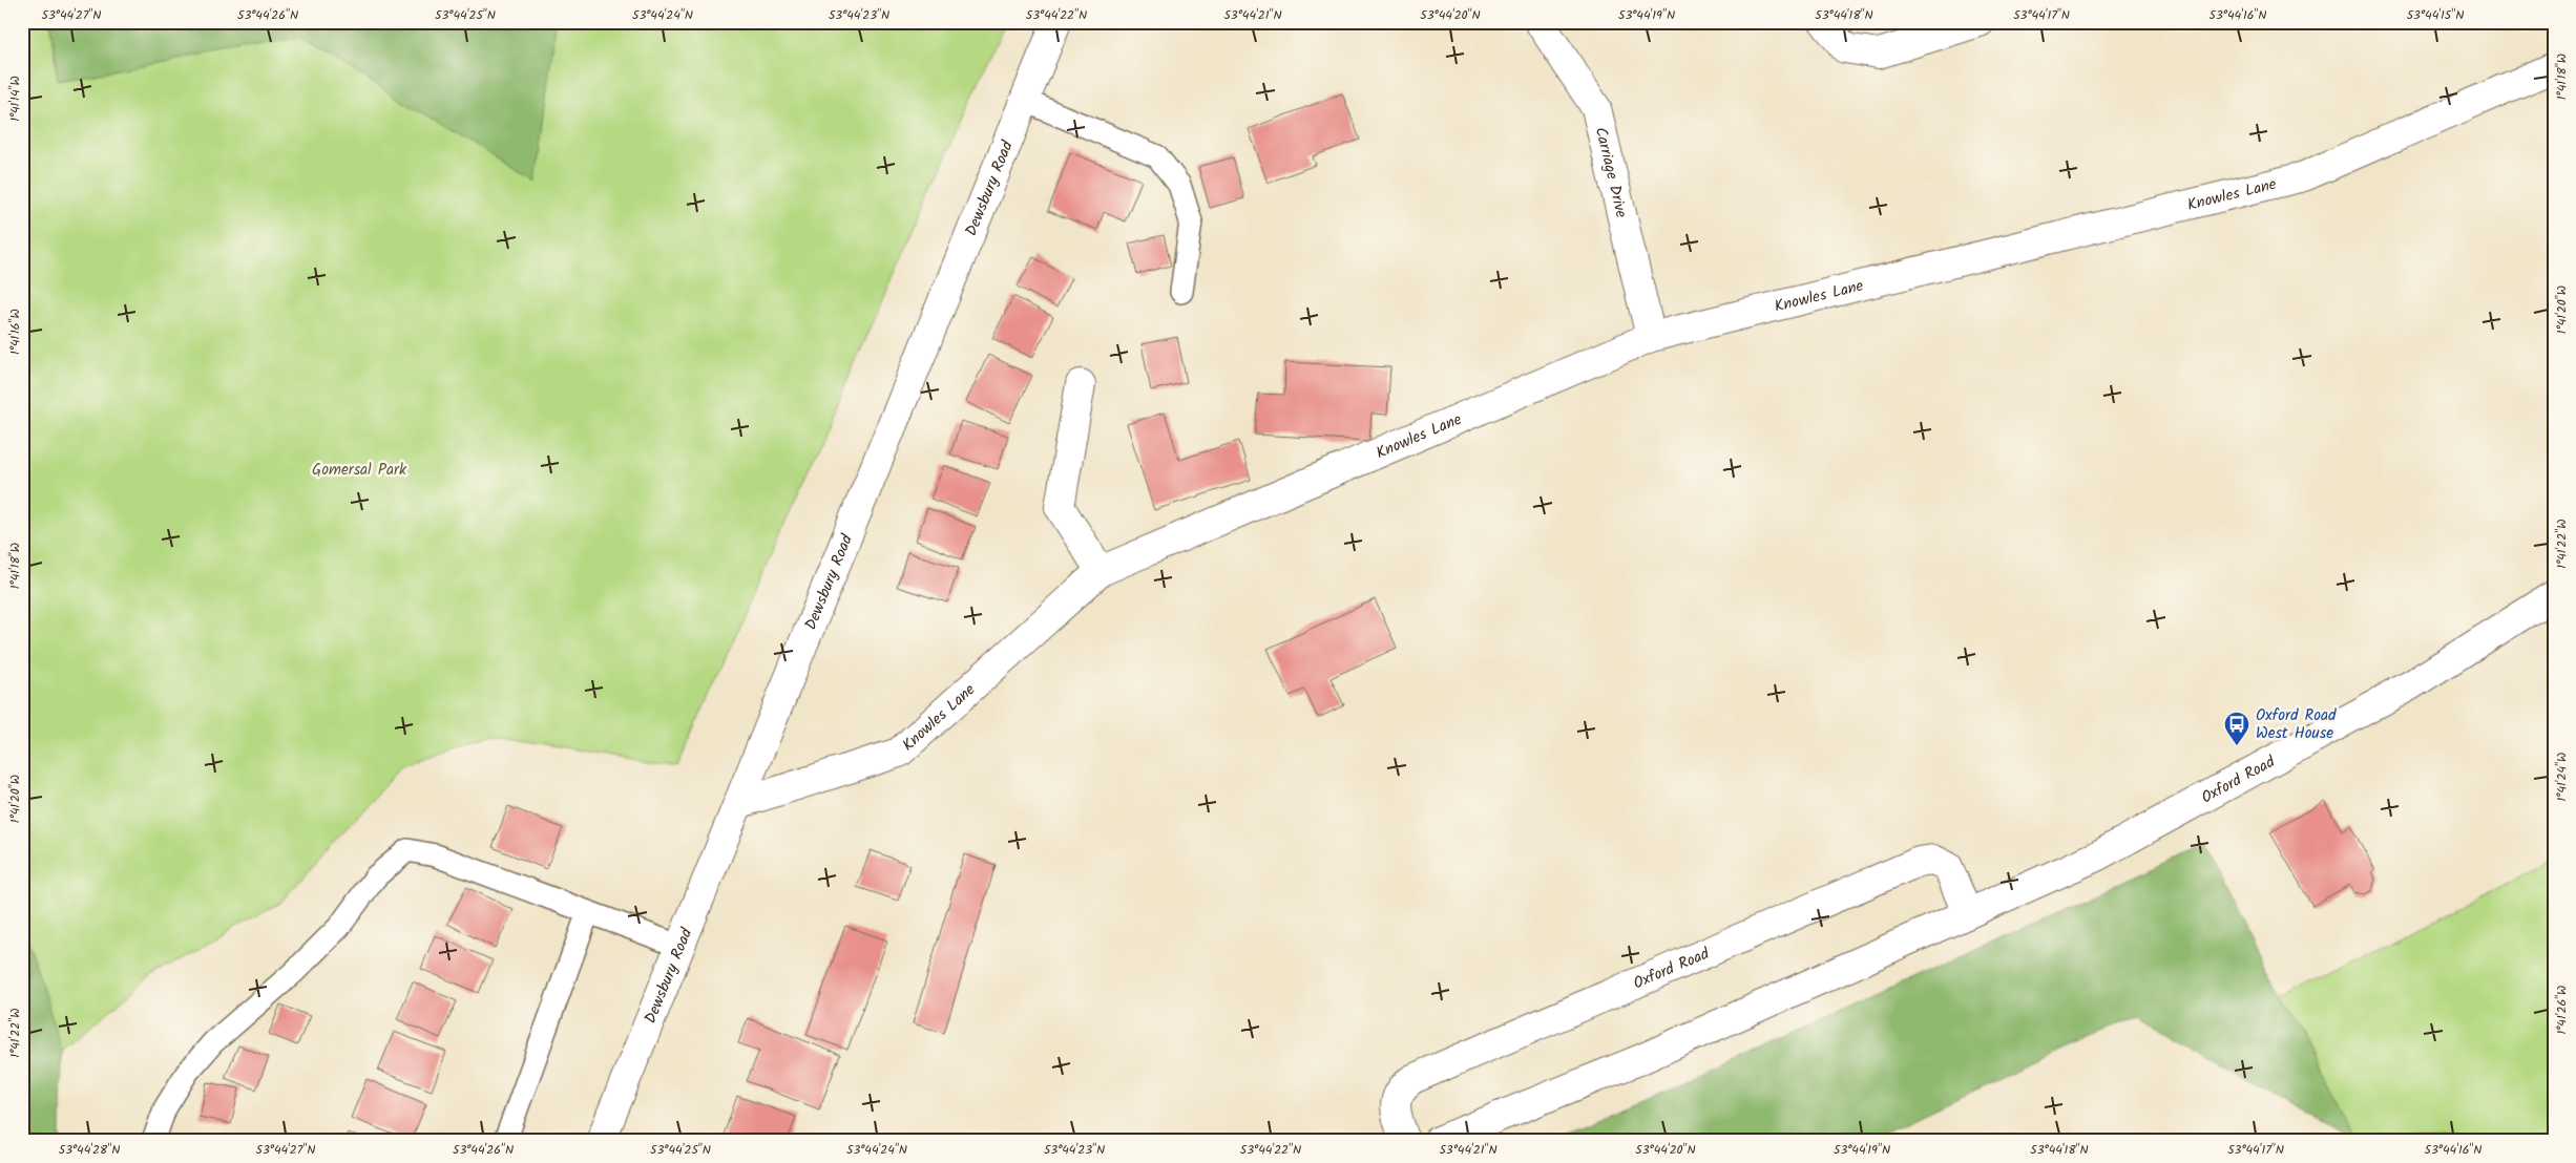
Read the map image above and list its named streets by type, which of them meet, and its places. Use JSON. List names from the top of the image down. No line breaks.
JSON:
{"streets":{"street":["Carriage Drive","Dewsbury Road","Knowles Lane","Oxford Road"]},"crossings":[["Carriage Drive","Knowles Lane"],["Dewsbury Road","Knowles Lane"]],"parks":["Gomersal Park"],"places":{"bus stop":["Oxford Road West House"]},"coordinates":["53°44'27\"N","53°44'26\"N","53°44'25\"N","53°44'24\"N","53°44'23\"N","53°44'22\"N","53°44'21\"N","53°44'20\"N","53°44'19\"N","53°44'18\"N","53°44'17\"N","53°44'16\"N","53°44'15\"N","1°41'18\"W","1°41'14\"W","1°41'20\"W","1°41'16\"W","1°41'22\"W","1°41'24\"W","1°41'26\"W","53°44'28\"N"]}
